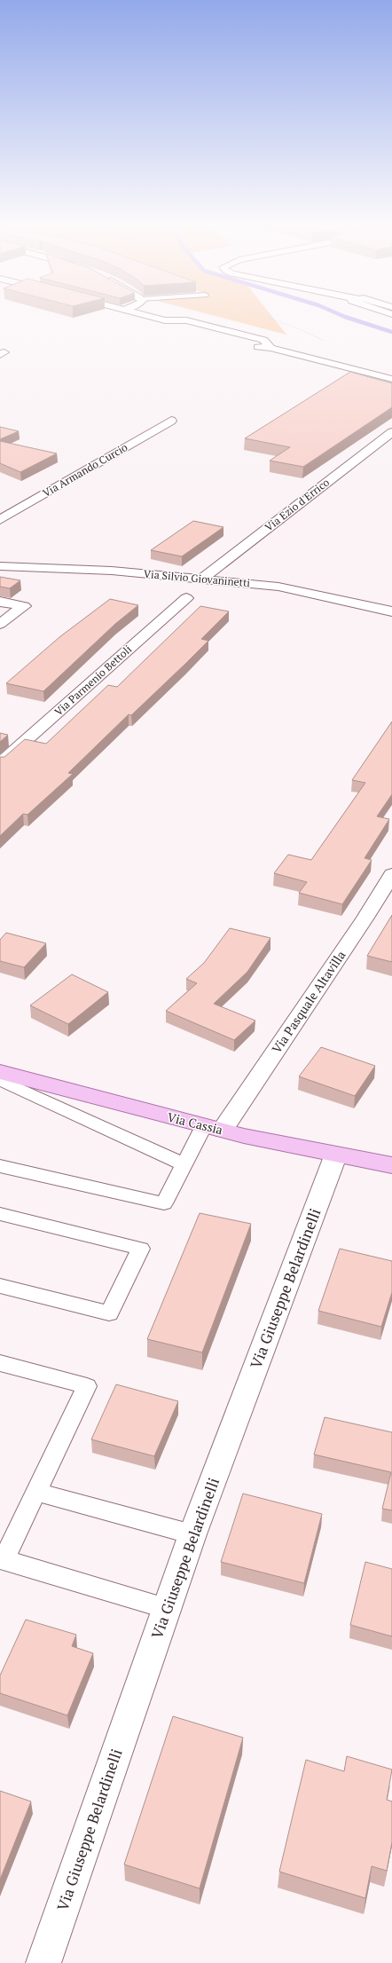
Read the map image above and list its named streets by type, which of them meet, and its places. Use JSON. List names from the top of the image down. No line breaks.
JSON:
{"streets":{"main road":["Via Cassia"],"street":["Via Armando Curcio","Via Ezio d'Errico","Via Silvio Giovaninetti","Via Parmenio Bettoli","Via Pasquale Altavilla","Via Giuseppe Belardinelli"]},"crossings":[["Via Ezio d'Errico","Via Silvio Giovaninetti"],["Via Pasquale Altavilla","Via Cassia"],["Via Cassia","Via Giuseppe Belardinelli"]]}
